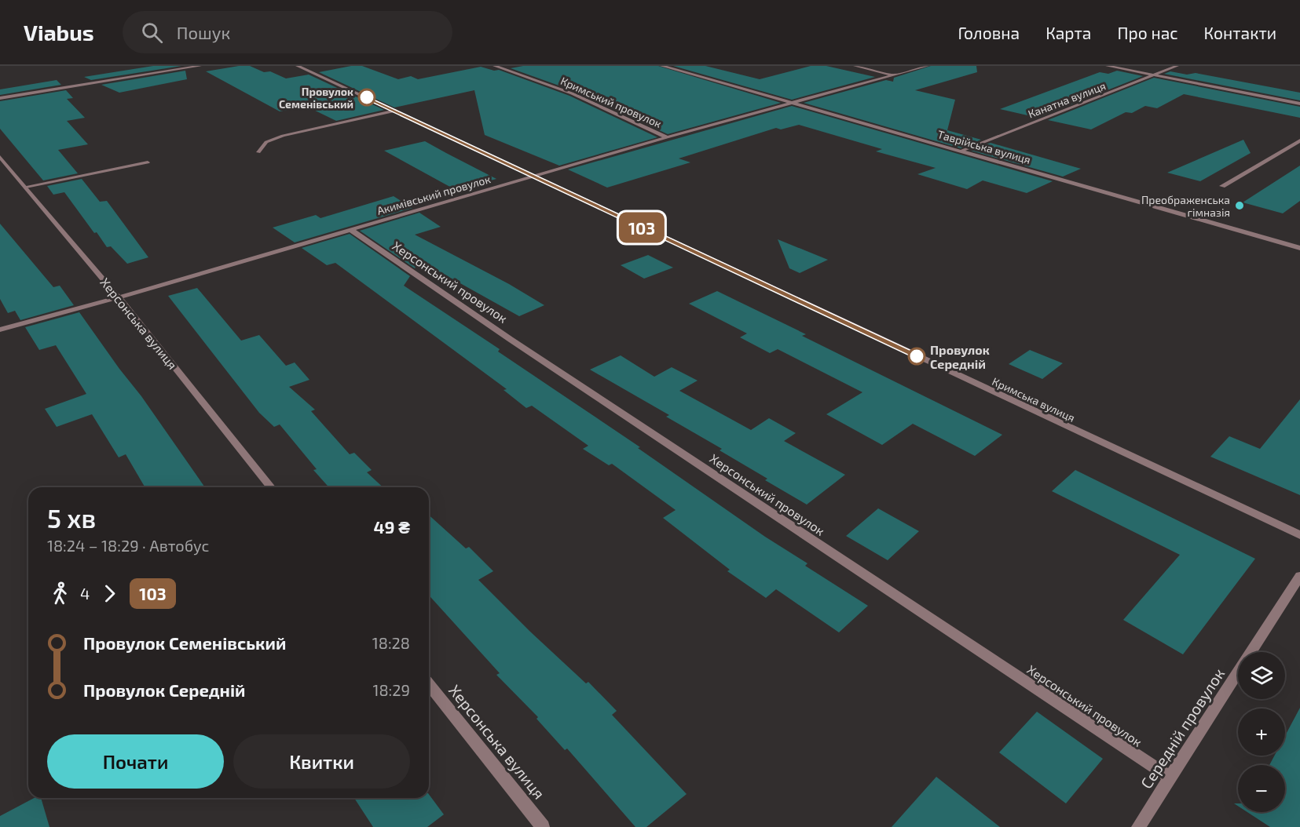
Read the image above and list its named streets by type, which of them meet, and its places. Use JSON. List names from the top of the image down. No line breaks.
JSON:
{"streets":{"street":["Канатна вулиця","Кримський провулок","Таврійська вулиця","Акимівський провулок","Херсонський провулок","Херсонська вулиця","Кримська вулиця","Середній провулок"]},"crossings":[["Канатна вулиця","Таврійська вулиця"],["Кримський провулок","Акимівський провулок"],["Таврійська вулиця","Акимівський провулок"],["Акимівський провулок","Херсонський провулок"],["Акимівський провулок","Херсонська вулиця"],["Акимівський провулок","Кримська вулиця"],["Херсонський провулок","Середній провулок"]],"places":["Провулок Семенівський","Преображенська гімназія","Провулок Середній"],"lines":["bus line 103"],"page":{"header":"Viabus","search":"Пошук","nav":["Головна","Карта","Про нас","Контакти"],"on_map":"103","heading":["5 хв","18:24 – 18:29 · Автобус","49 ₴"],"legs":["4","103"],"list":[{"name":"Провулок Семенівський","value":"18:28"},{"name":"Провулок Середній","value":"18:29"}],"map_buttons":["+","−"],"buttons":["Почати","Квитки"]}}
